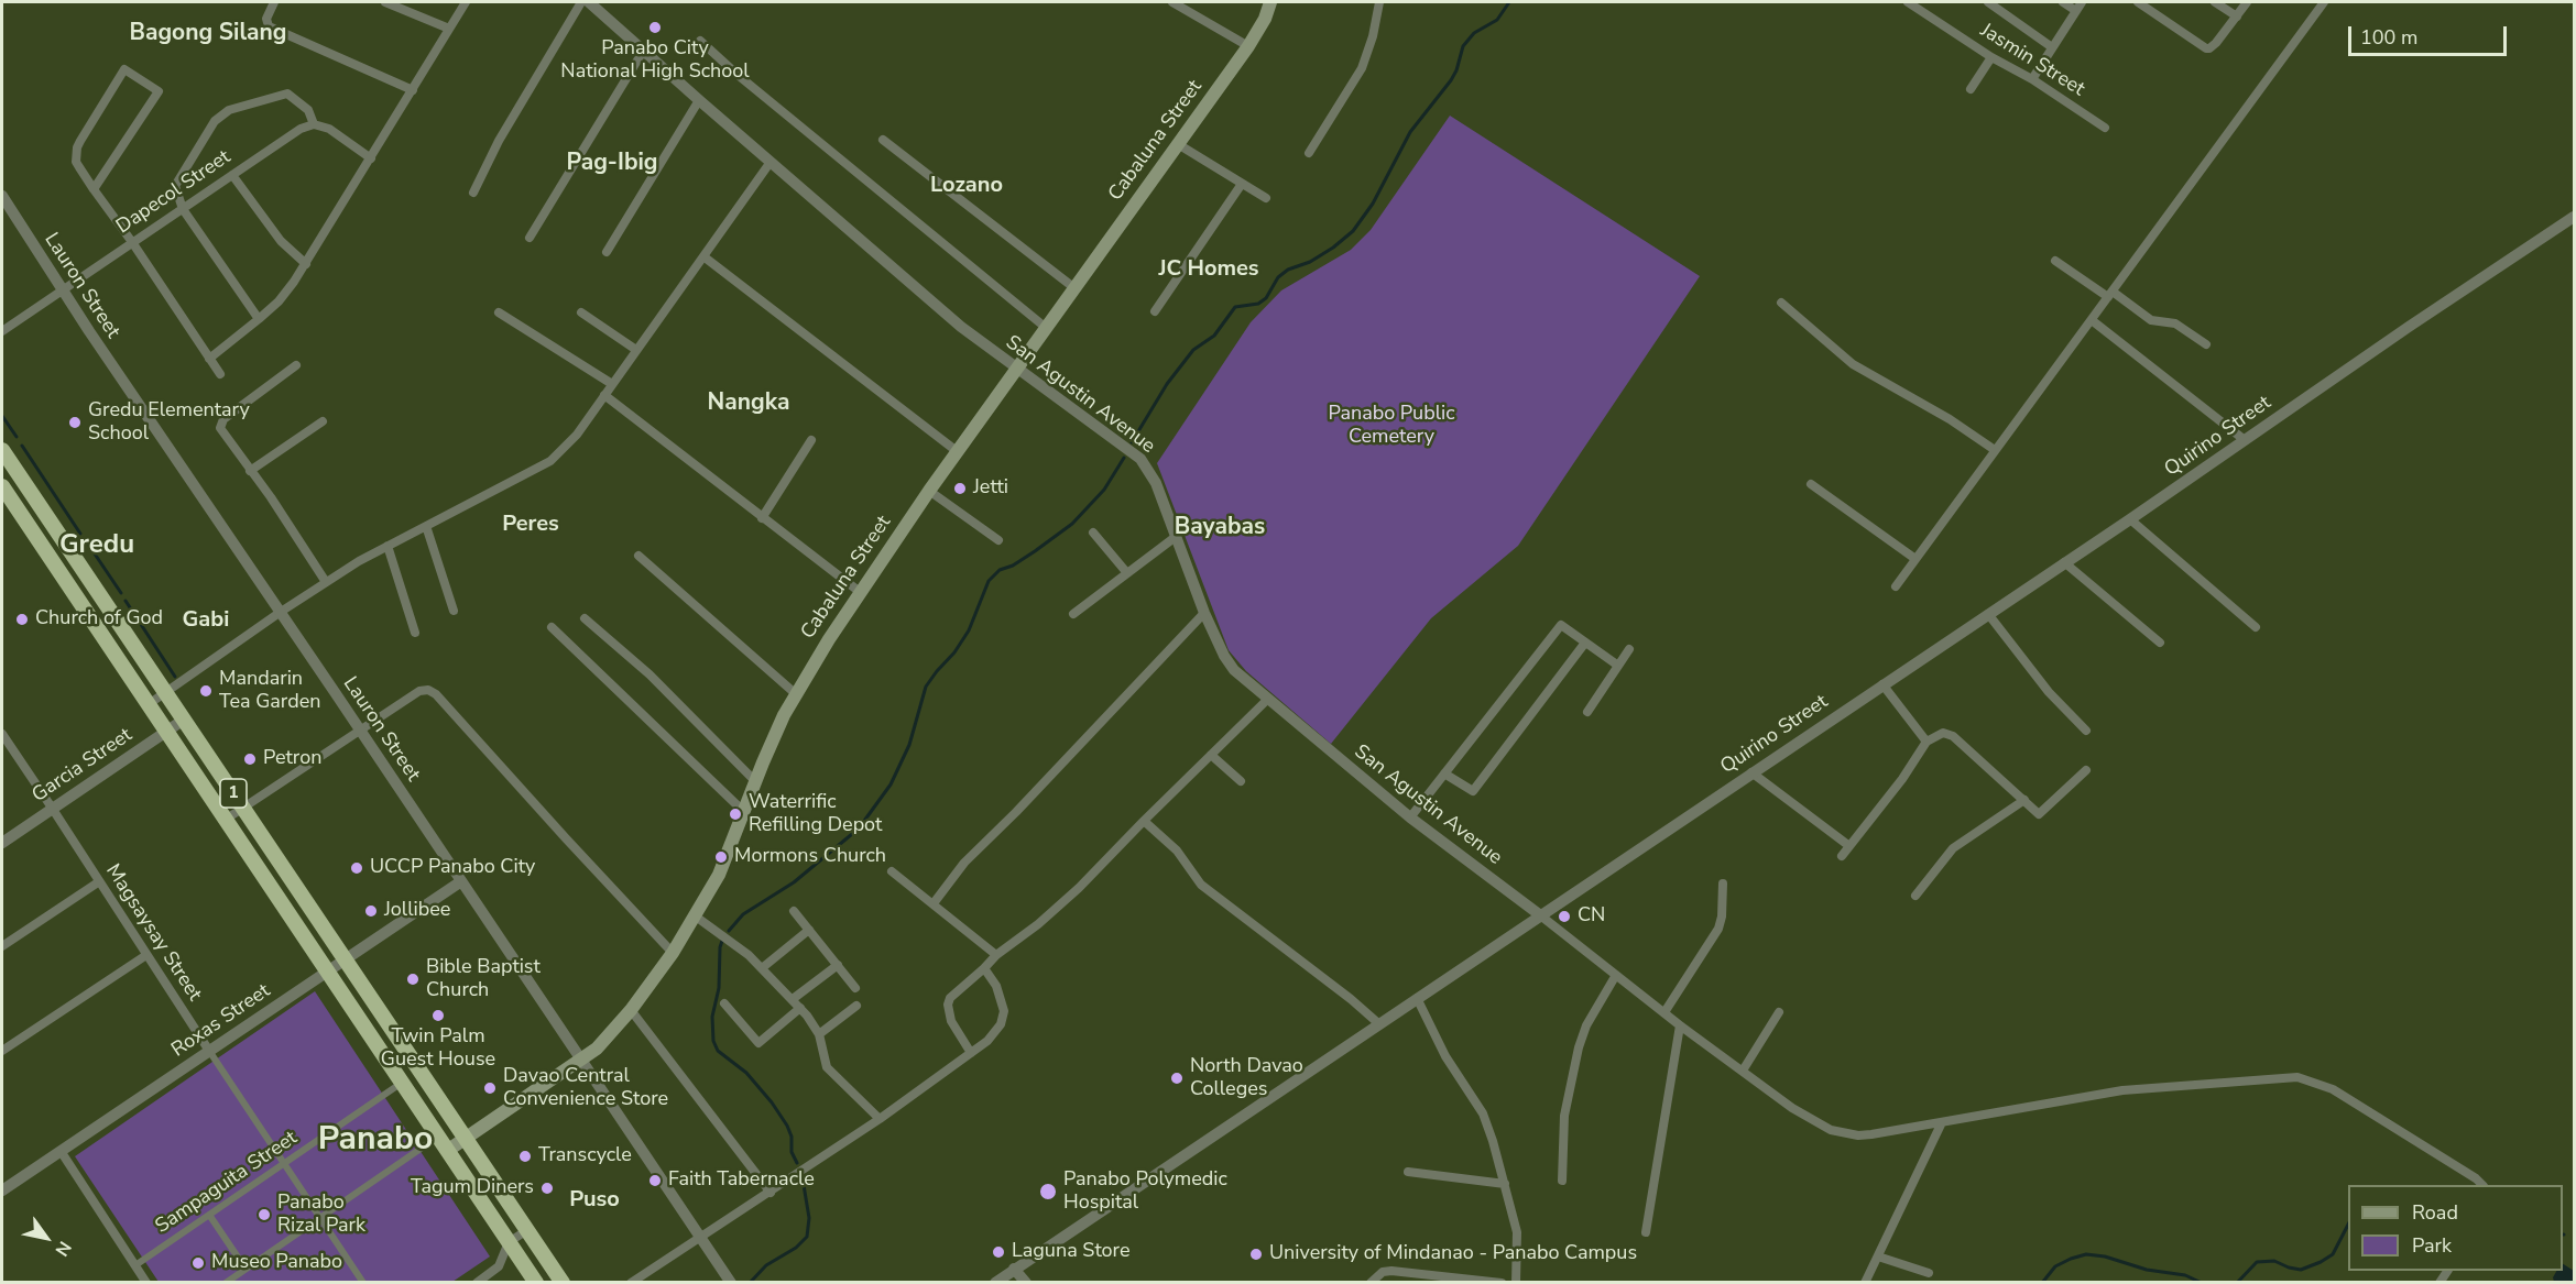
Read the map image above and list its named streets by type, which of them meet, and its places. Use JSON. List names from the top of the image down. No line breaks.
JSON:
{"streets":{"highway":["1"],"main road":["Cabaluna Street"],"street":["Jasmin Street","Dapecol Street","Lauron Street","San Agustin Avenue","Quirino Street","Garcia Street","Magsaysay Street","Roxas Street","Sampaguita Street"]},"crossings":[["Cabaluna Street","Lauron Street"],["Cabaluna Street","San Agustin Avenue"],["Cabaluna Street","1"],["Dapecol Street","Lauron Street"],["Lauron Street","Roxas Street"],["San Agustin Avenue","Quirino Street"],["Garcia Street","1"],["Garcia Street","Magsaysay Street"],["1","Roxas Street"],["1","Sampaguita Street"],["Magsaysay Street","Roxas Street"],["Magsaysay Street","Sampaguita Street"]],"districts":["Bagong Silang","Pag-Ibig","Lozano","JC Homes","Nangka","Peres","Bayabas","Gredu","Gabi","Panabo","Puso"],"parks":["Panabo Public Cemetery"],"places":["Panabo City National High School","Gredu Elementary School","Jetti","Church of God","Mandarin Tea Garden","Petron","Waterrific Refilling Depot","Mormons Church","UCCP Panabo City","Jollibee","CN","Bible Baptist Church","Twin Palm Guest House","North Davao Colleges","Davao Central Convenience Store","Transcycle","Faith Tabernacle","Tagum Diners","Panabo Polymedic Hospital","Panabo Rizal Park","Laguna Store","University of Mindanao - Panabo Campus","Museo Panabo"],"legend":["Road","Park"],"scale_bar":"100 m","north":"bottom right"}
